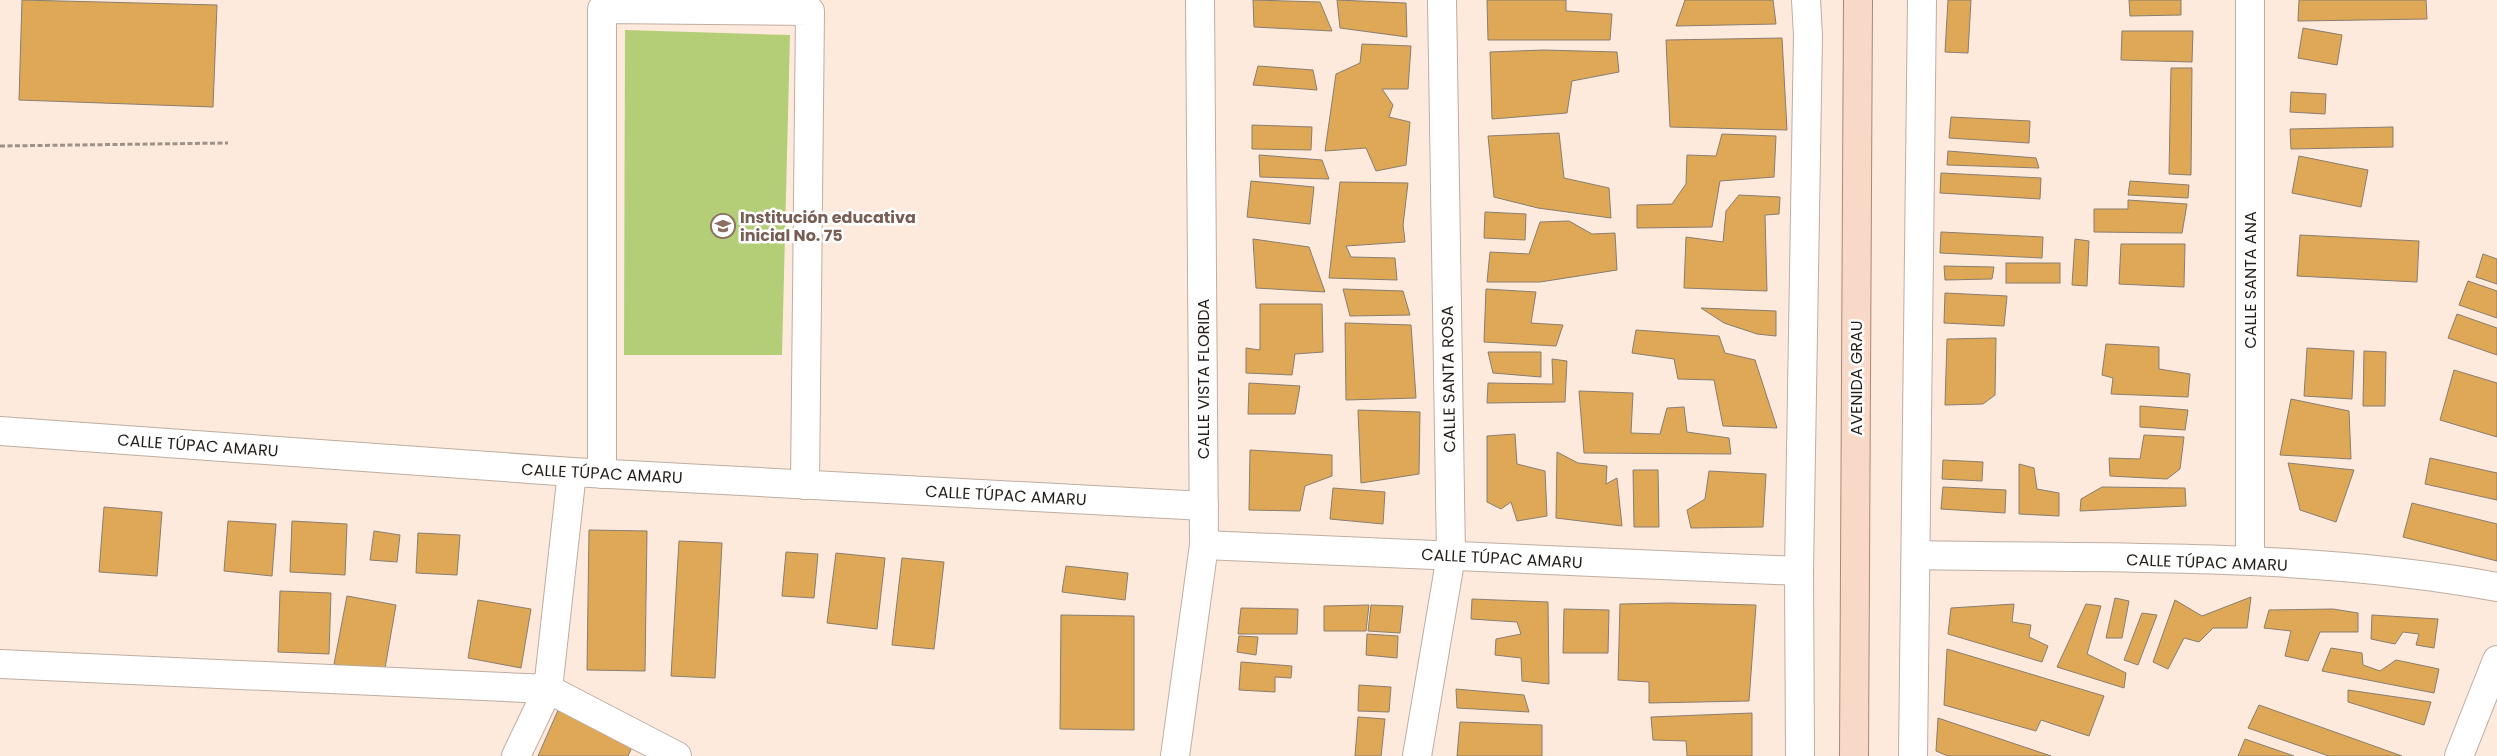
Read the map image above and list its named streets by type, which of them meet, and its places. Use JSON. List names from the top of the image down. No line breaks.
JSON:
{"streets":{"main road":["AVENIDA GRAU"],"street":["CALLE SANTA ANA","CALLE VISTA FLORIDA","CALLE SANTA ROSA","CALLE TÚPAC AMARU"]},"crossings":[["CALLE SANTA ANA","CALLE TÚPAC AMARU"],["CALLE VISTA FLORIDA","CALLE TÚPAC AMARU"],["CALLE SANTA ROSA","CALLE TÚPAC AMARU"]],"places":{"school or university":["Institución educativa inicial No. 75"]}}
